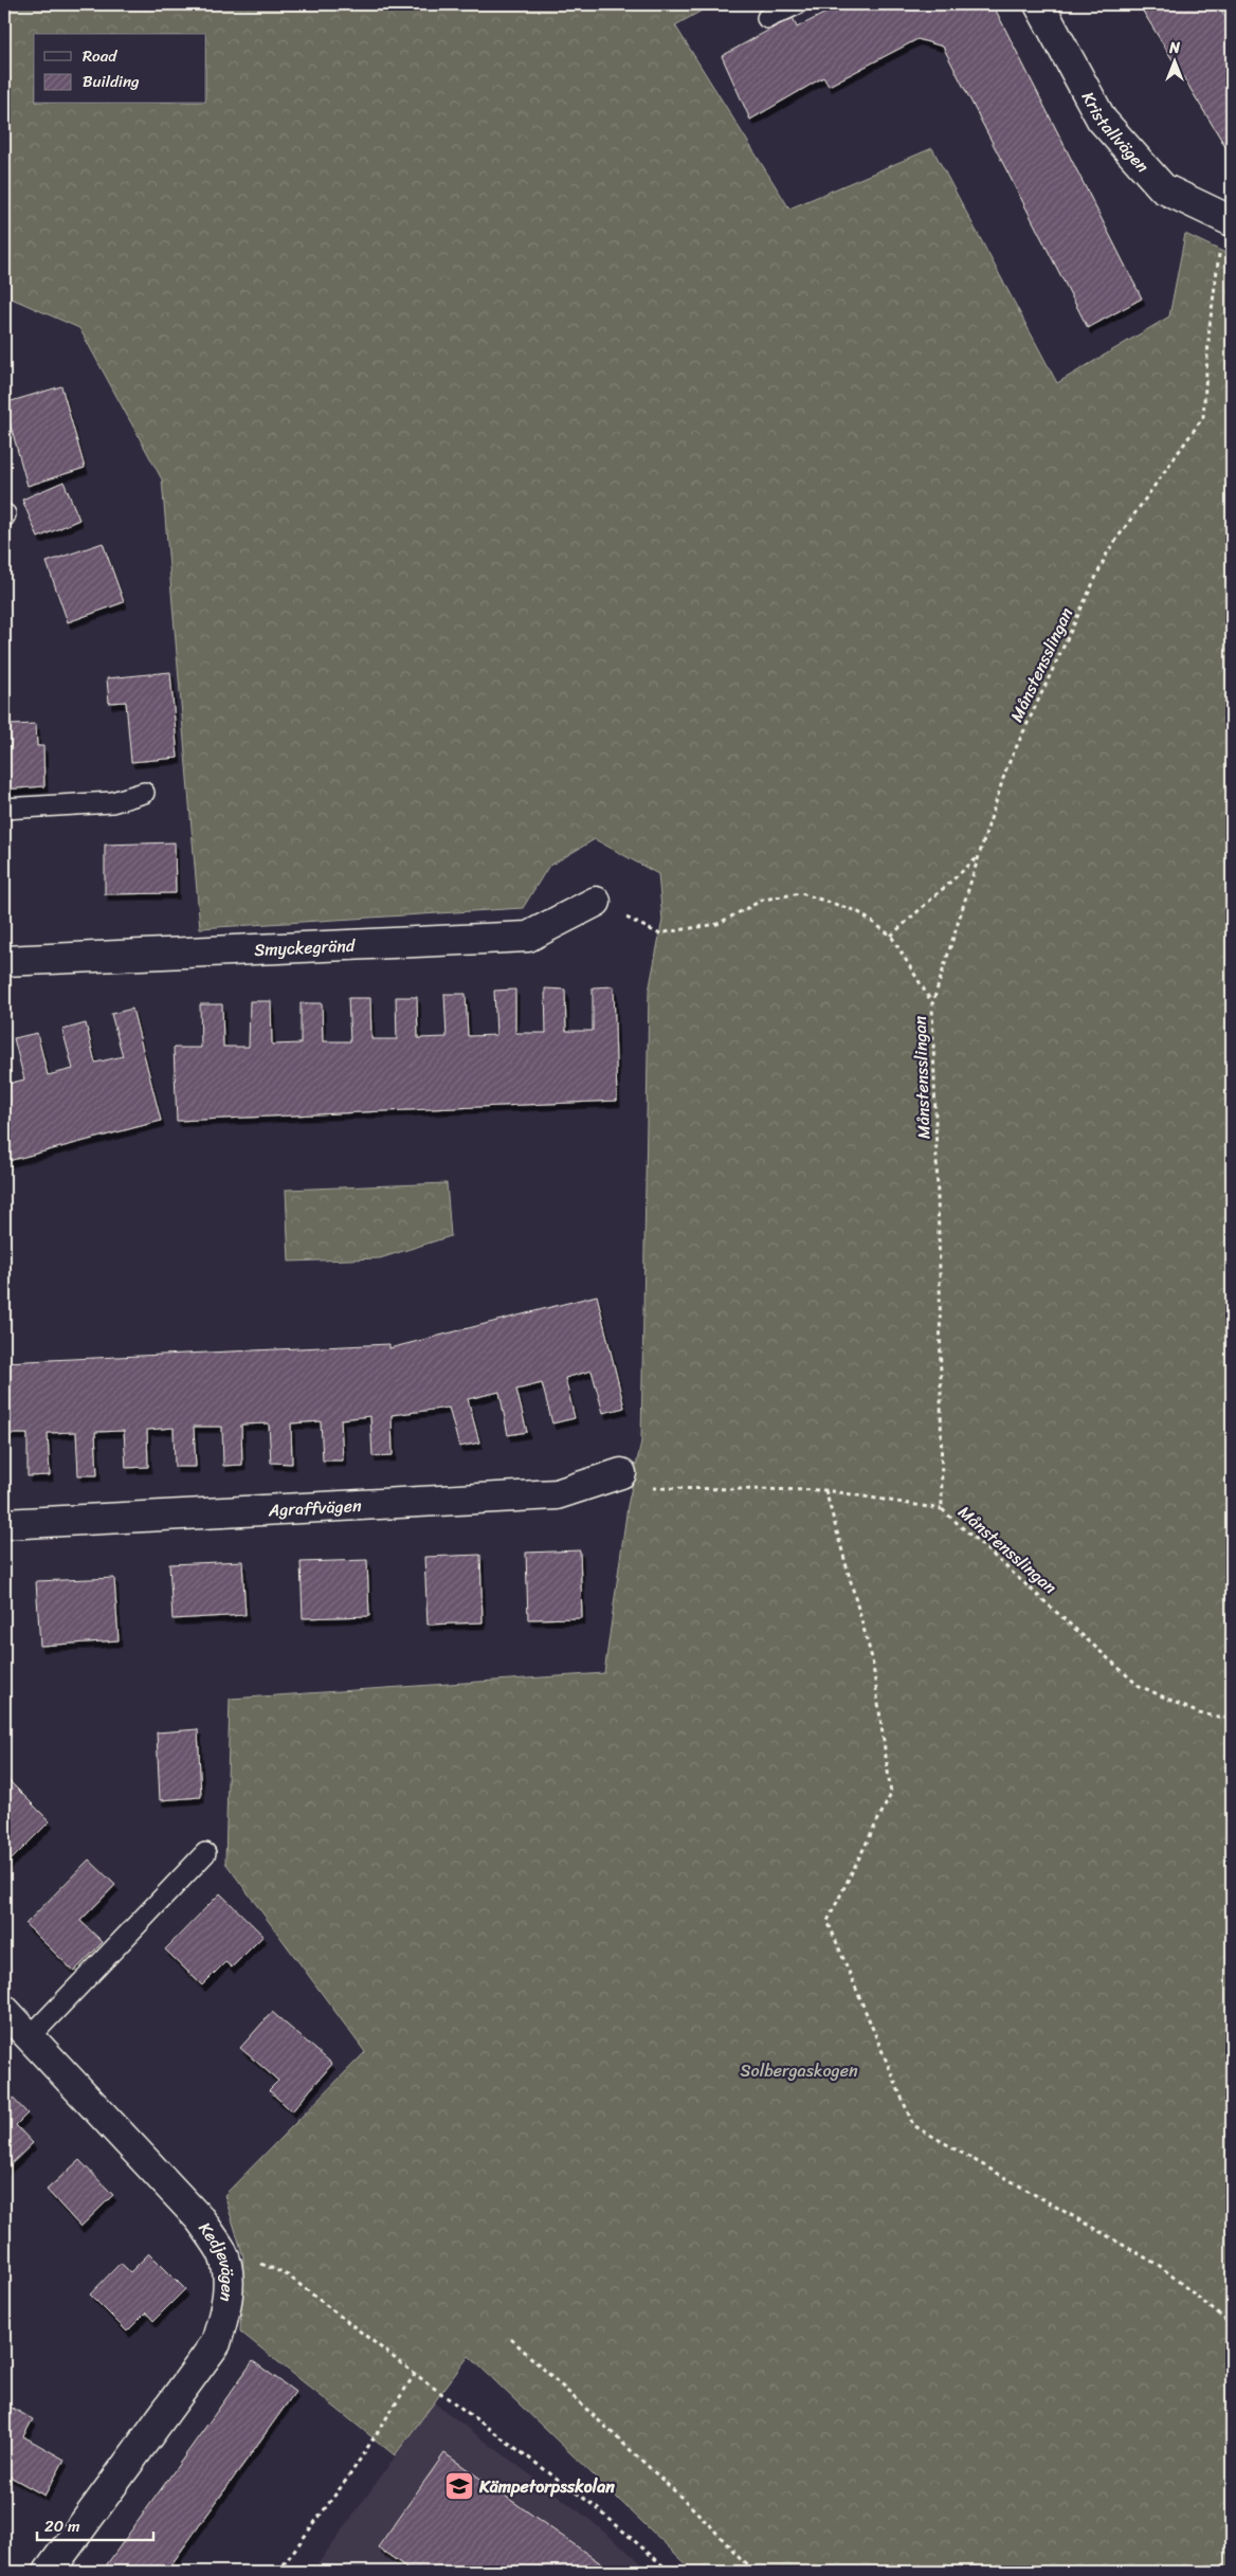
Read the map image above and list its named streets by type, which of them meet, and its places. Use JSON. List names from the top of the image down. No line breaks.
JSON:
{"streets":{"street":["Kristallvägen","Smyckegränd","Agraffvägen","Kedjevägen"],"path":["Månstensslingan"]},"crossings":[["Kristallvägen","Månstensslingan"]],"parks":["Solbergaskogen"],"places":{"school or university":["Kämpetorpsskolan"]},"legend":["Road","Building"],"scale_bar":"20 m","north":"top"}
